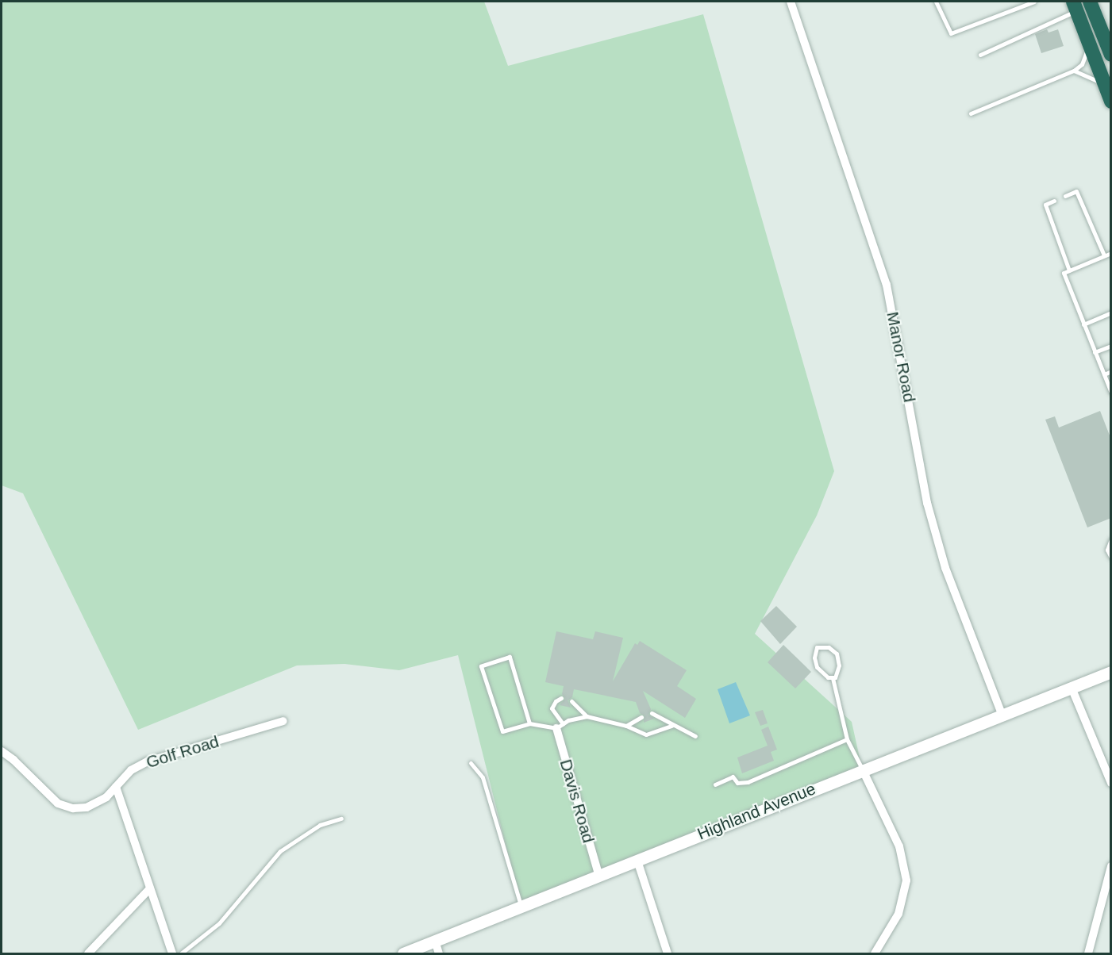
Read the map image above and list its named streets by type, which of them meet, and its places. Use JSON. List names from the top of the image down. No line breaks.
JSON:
{"streets":{"street":["Manor Road","Golf Road","Davis Road","Highland Avenue"]},"crossings":[["Manor Road","Highland Avenue"],["Davis Road","Highland Avenue"]]}
